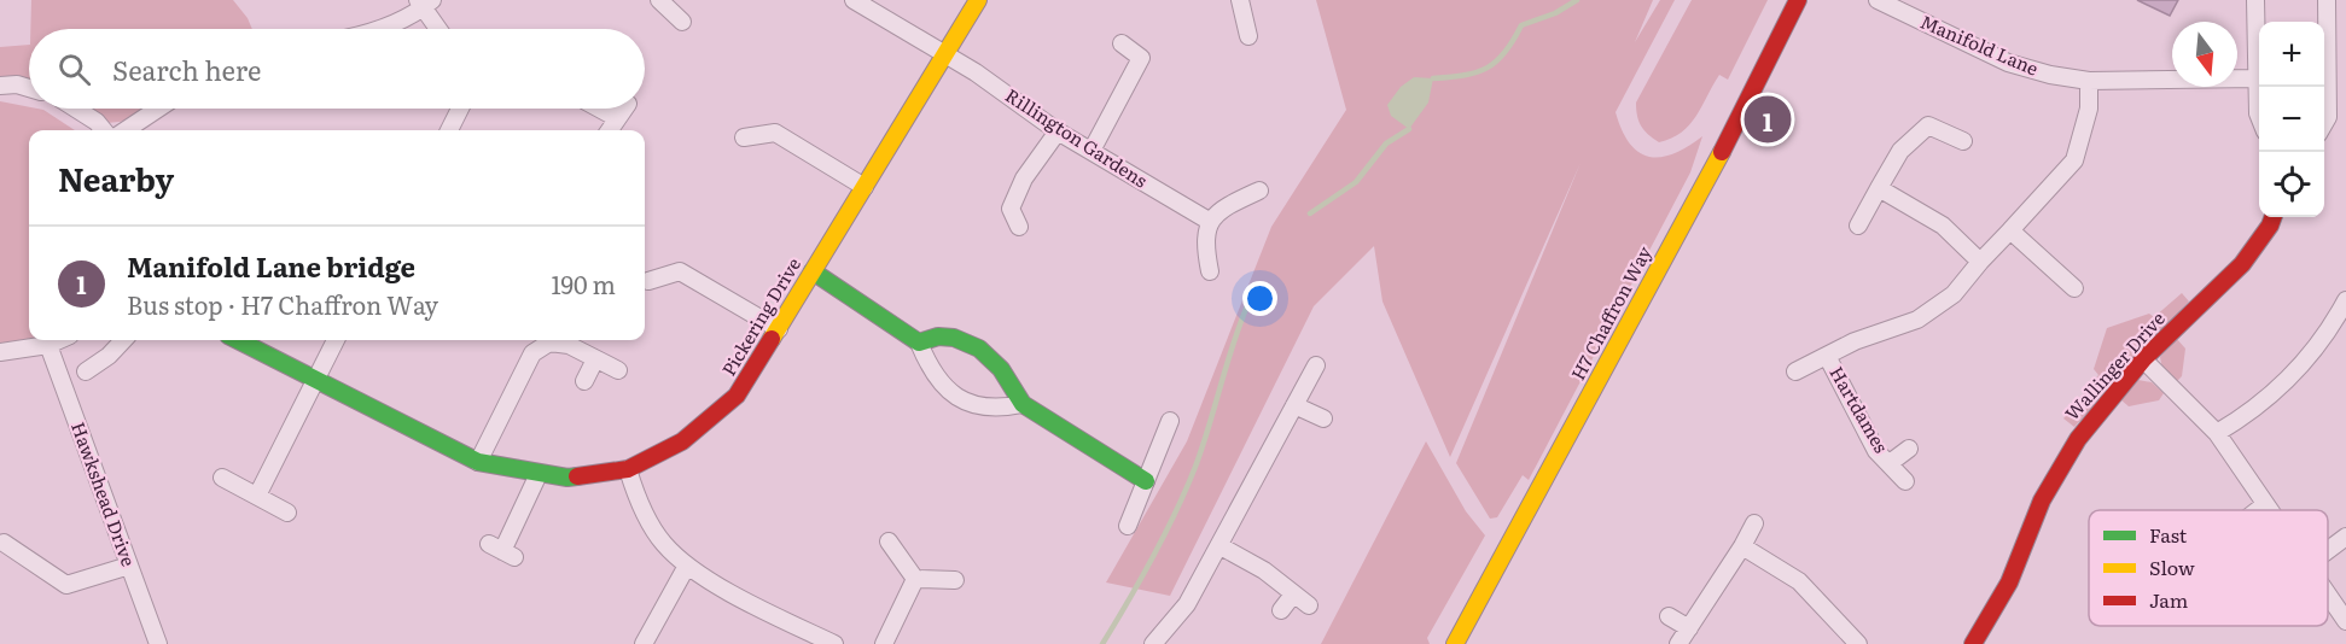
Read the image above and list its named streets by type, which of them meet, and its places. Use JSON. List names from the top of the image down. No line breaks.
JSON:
{"streets":{"street":["Manifold Lane","Rillington Gardens","H7 Chaffron Way","Pickering Drive","Wallinger Drive","Hartdames","Hawkshead Drive"]},"crossings":[["Manifold Lane","Hartdames"],["Rillington Gardens","Pickering Drive"]],"legend":["Fast","Slow","Jam"],"north":"bottom","page":{"map_buttons":["+","−"],"search":"Search here","pins":"1","heading":"Nearby","list":[{"mark":"1","name":"Manifold Lane bridge","note":"Bus stop · H7 Chaffron Way","value":"190 m"}]}}
